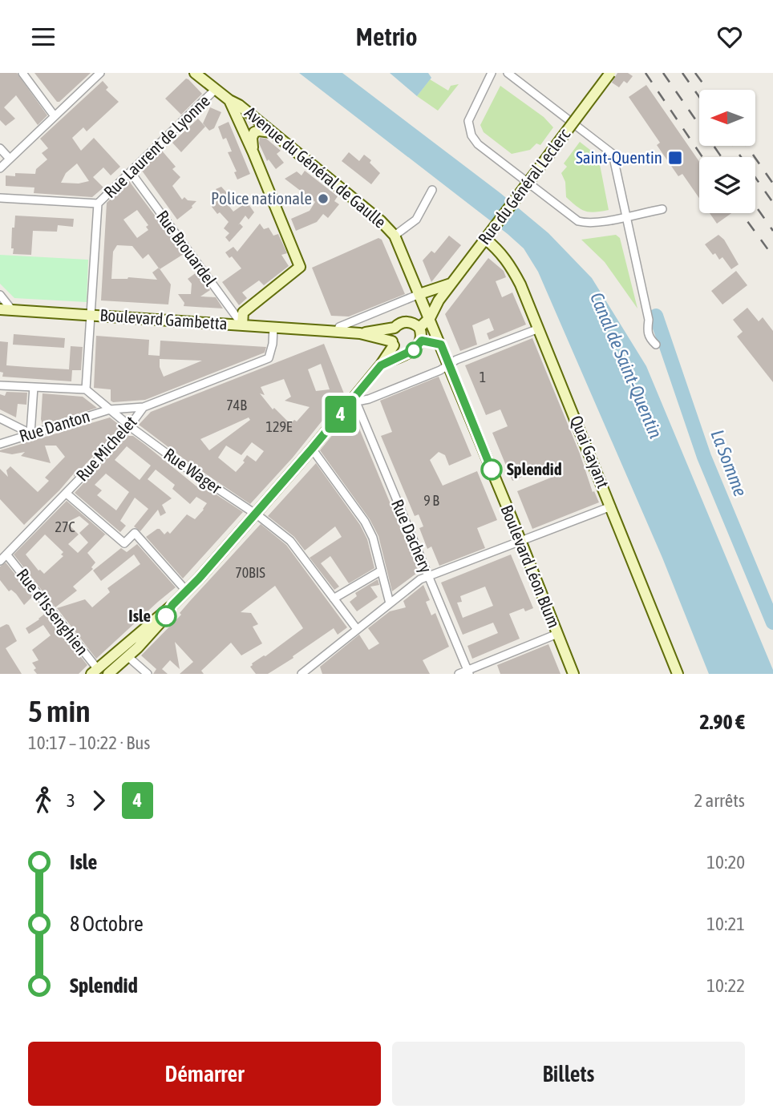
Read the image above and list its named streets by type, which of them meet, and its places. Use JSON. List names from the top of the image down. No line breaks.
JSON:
{"streets":{"street":["Rue Laurent de Lyonne","Avenue du Général de Gaulle","Rue du Général Leclerc","Rue Brouardel","Boulevard Gambetta","Rue Danton","Rue Michelet","Quai Gayant","Rue Wager","Rue Dachery","Boulevard Léon Blum","Rue d'Issenghien"]},"crossings":[["Rue Laurent de Lyonne","Avenue du Général de Gaulle"],["Rue Laurent de Lyonne","Rue Brouardel"],["Avenue du Général de Gaulle","Rue du Général Leclerc"],["Avenue du Général de Gaulle","Boulevard Léon Blum"],["Rue du Général Leclerc","Quai Gayant"],["Rue Brouardel","Boulevard Gambetta"],["Boulevard Gambetta","Rue Michelet"],["Rue Danton","Rue Michelet"],["Rue Danton","Rue Wager"],["Rue Michelet","Rue Wager"],["Rue Michelet","Rue d'Issenghien"]],"water":["Canal de Saint-Quentin","La Somme"],"places":{"transit":["Saint-Quentin"],"other":["Police nationale","Splendid","Isle"]},"lines":["bus line 4"],"house_numbers":["1","74B","129E","9 B","27C","70BIS"],"north":"left","page":{"header":"Metrio","on_map":"4","heading":["5 min","10:17 – 10:22 · Bus","2.90 €"],"legs":["3","4","2 arrêts"],"list":[{"name":"Isle","value":"10:20"},{"name":"8 Octobre","value":"10:21"},{"name":"Splendid","value":"10:22"}],"buttons":["Démarrer","Billets"]}}
